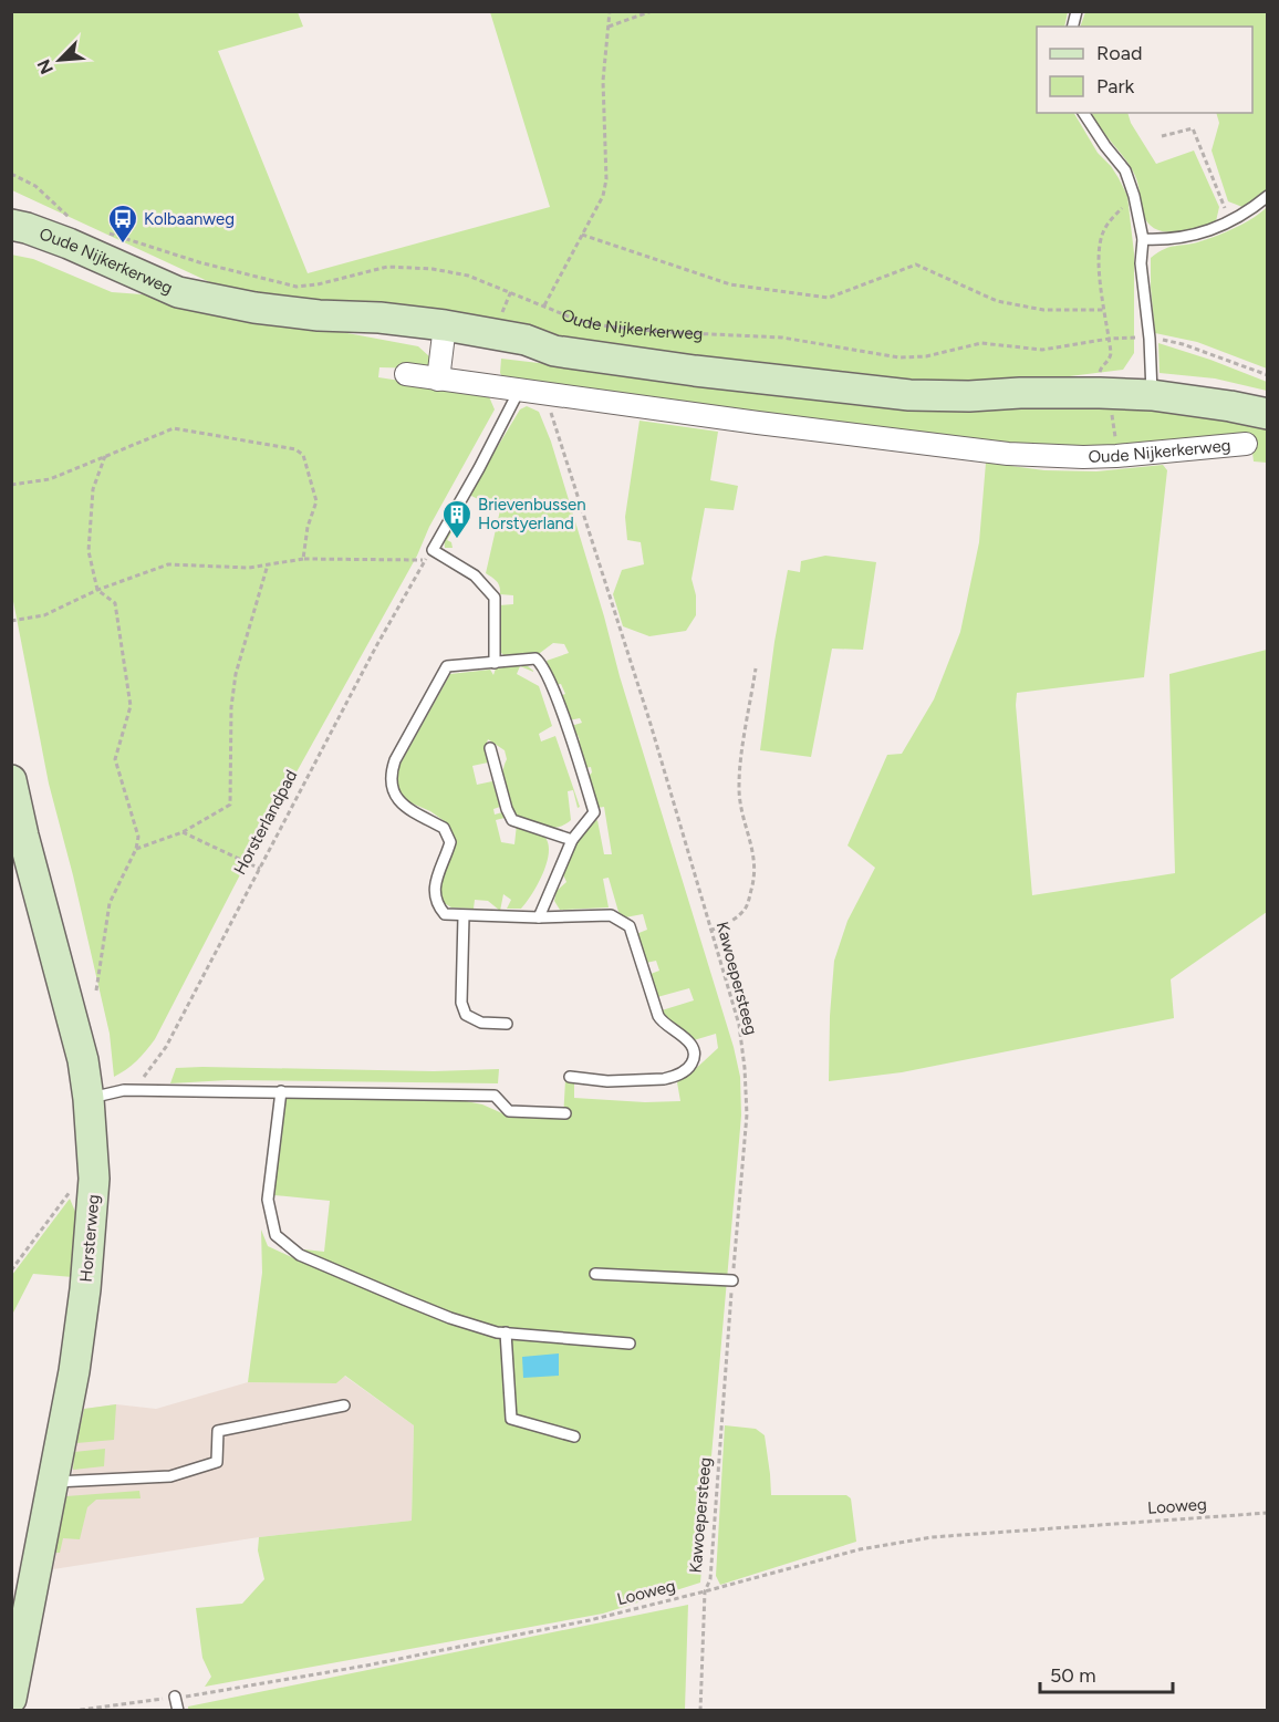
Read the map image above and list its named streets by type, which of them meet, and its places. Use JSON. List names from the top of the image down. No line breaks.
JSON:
{"streets":{"street":["Oude Nijkerkerweg","Horsterweg"],"path":["Horsterlandpad","Kawoepersteeg","Looweg"]},"crossings":[["Oude Nijkerkerweg","Kawoepersteeg"],["Kawoepersteeg","Looweg"]],"places":{"bus stop":["Kolbaanweg"],"building":["Brievenbussen Horstyerland"]},"legend":["Road","Park"],"scale_bar":"50 m","north":"bottom left"}
